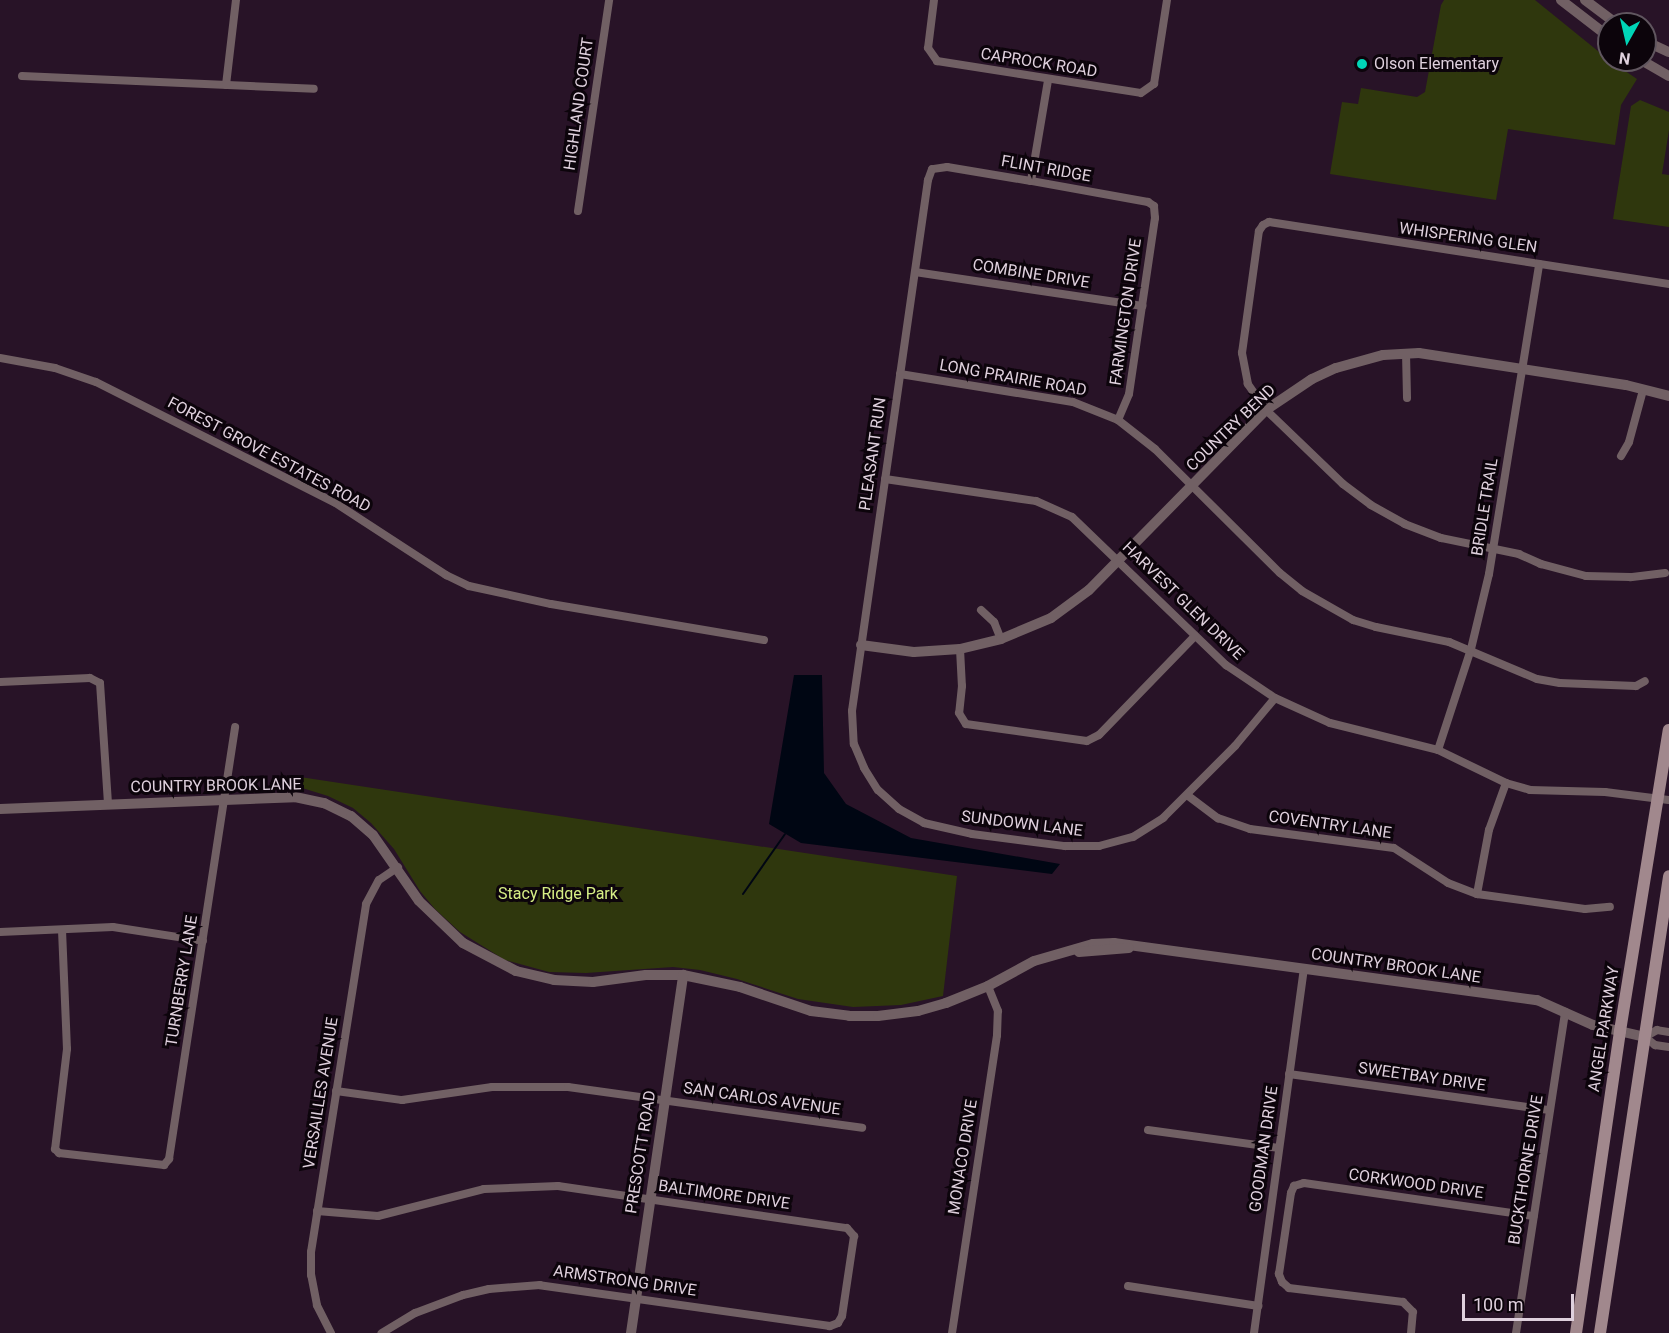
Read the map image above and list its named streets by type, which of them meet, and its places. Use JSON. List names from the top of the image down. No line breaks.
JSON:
{"streets":{"main road":["ANGEL PARKWAY"],"street":["CAPROCK ROAD","HIGHLAND COURT","FLINT RIDGE","WHISPERING GLEN","COMBINE DRIVE","FARMINGTON DRIVE","LONG PRAIRIE ROAD","COUNTRY BEND","PLEASANT RUN","FOREST GROVE ESTATES ROAD","BRIDLE TRAIL","HARVEST GLEN DRIVE","COUNTRY BROOK LANE","SUNDOWN LANE","COVENTRY LANE","TURNBERRY LANE","SWEETBAY DRIVE","VERSAILLES AVENUE","SAN CARLOS AVENUE","GOODMAN DRIVE","PRESCOTT ROAD","MONACO DRIVE","BUCKTHORNE DRIVE","CORKWOOD DRIVE","BALTIMORE DRIVE","ARMSTRONG DRIVE"]},"crossings":[["FLINT RIDGE","FARMINGTON DRIVE"],["FLINT RIDGE","PLEASANT RUN"],["WHISPERING GLEN","COUNTRY BEND"],["WHISPERING GLEN","BRIDLE TRAIL"],["COMBINE DRIVE","FARMINGTON DRIVE"],["COMBINE DRIVE","PLEASANT RUN"],["FARMINGTON DRIVE","LONG PRAIRIE ROAD"],["LONG PRAIRIE ROAD","COUNTRY BEND"],["LONG PRAIRIE ROAD","PLEASANT RUN"],["LONG PRAIRIE ROAD","BRIDLE TRAIL"],["COUNTRY BEND","PLEASANT RUN"],["COUNTRY BEND","BRIDLE TRAIL"],["COUNTRY BEND","HARVEST GLEN DRIVE"],["PLEASANT RUN","HARVEST GLEN DRIVE"],["PLEASANT RUN","SUNDOWN LANE"],["BRIDLE TRAIL","HARVEST GLEN DRIVE"],["HARVEST GLEN DRIVE","SUNDOWN LANE"],["HARVEST GLEN DRIVE","ANGEL PARKWAY"],["COUNTRY BROOK LANE","TURNBERRY LANE"],["COUNTRY BROOK LANE","ANGEL PARKWAY"],["COUNTRY BROOK LANE","VERSAILLES AVENUE"],["COUNTRY BROOK LANE","GOODMAN DRIVE"],["COUNTRY BROOK LANE","PRESCOTT ROAD"],["COUNTRY BROOK LANE","MONACO DRIVE"],["COUNTRY BROOK LANE","BUCKTHORNE DRIVE"],["SUNDOWN LANE","COVENTRY LANE"],["SWEETBAY DRIVE","GOODMAN DRIVE"],["SWEETBAY DRIVE","BUCKTHORNE DRIVE"],["VERSAILLES AVENUE","SAN CARLOS AVENUE"],["VERSAILLES AVENUE","BALTIMORE DRIVE"],["SAN CARLOS AVENUE","PRESCOTT ROAD"],["PRESCOTT ROAD","BALTIMORE DRIVE"],["PRESCOTT ROAD","ARMSTRONG DRIVE"],["BUCKTHORNE DRIVE","CORKWOOD DRIVE"],["BALTIMORE DRIVE","ARMSTRONG DRIVE"]],"parks":["Stacy Ridge Park"],"places":["Olson Elementary"],"scale_bar":"100 m","north":"bottom"}
